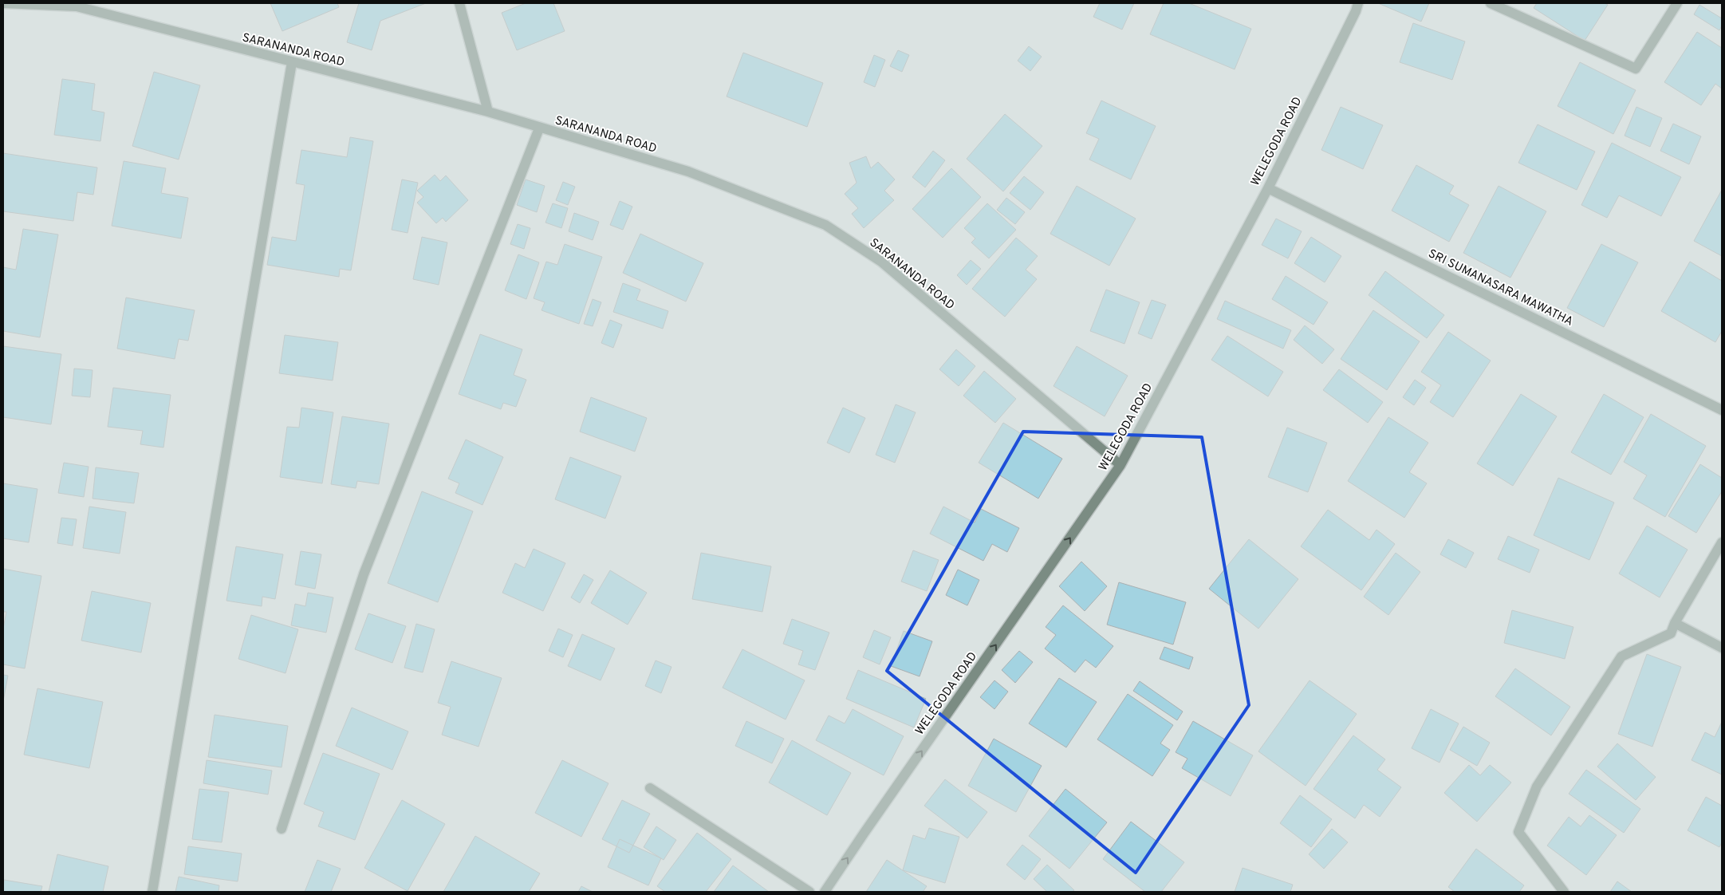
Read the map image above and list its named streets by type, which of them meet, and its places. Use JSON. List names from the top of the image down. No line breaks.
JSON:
{"streets":{"street":["SARANANDA ROAD","WELEGODA ROAD","SRI SUMANASARA MAWATHA"]},"crossings":[["SARANANDA ROAD","WELEGODA ROAD"],["WELEGODA ROAD","SRI SUMANASARA MAWATHA"]],"one_way":["WELEGODA ROAD"]}
